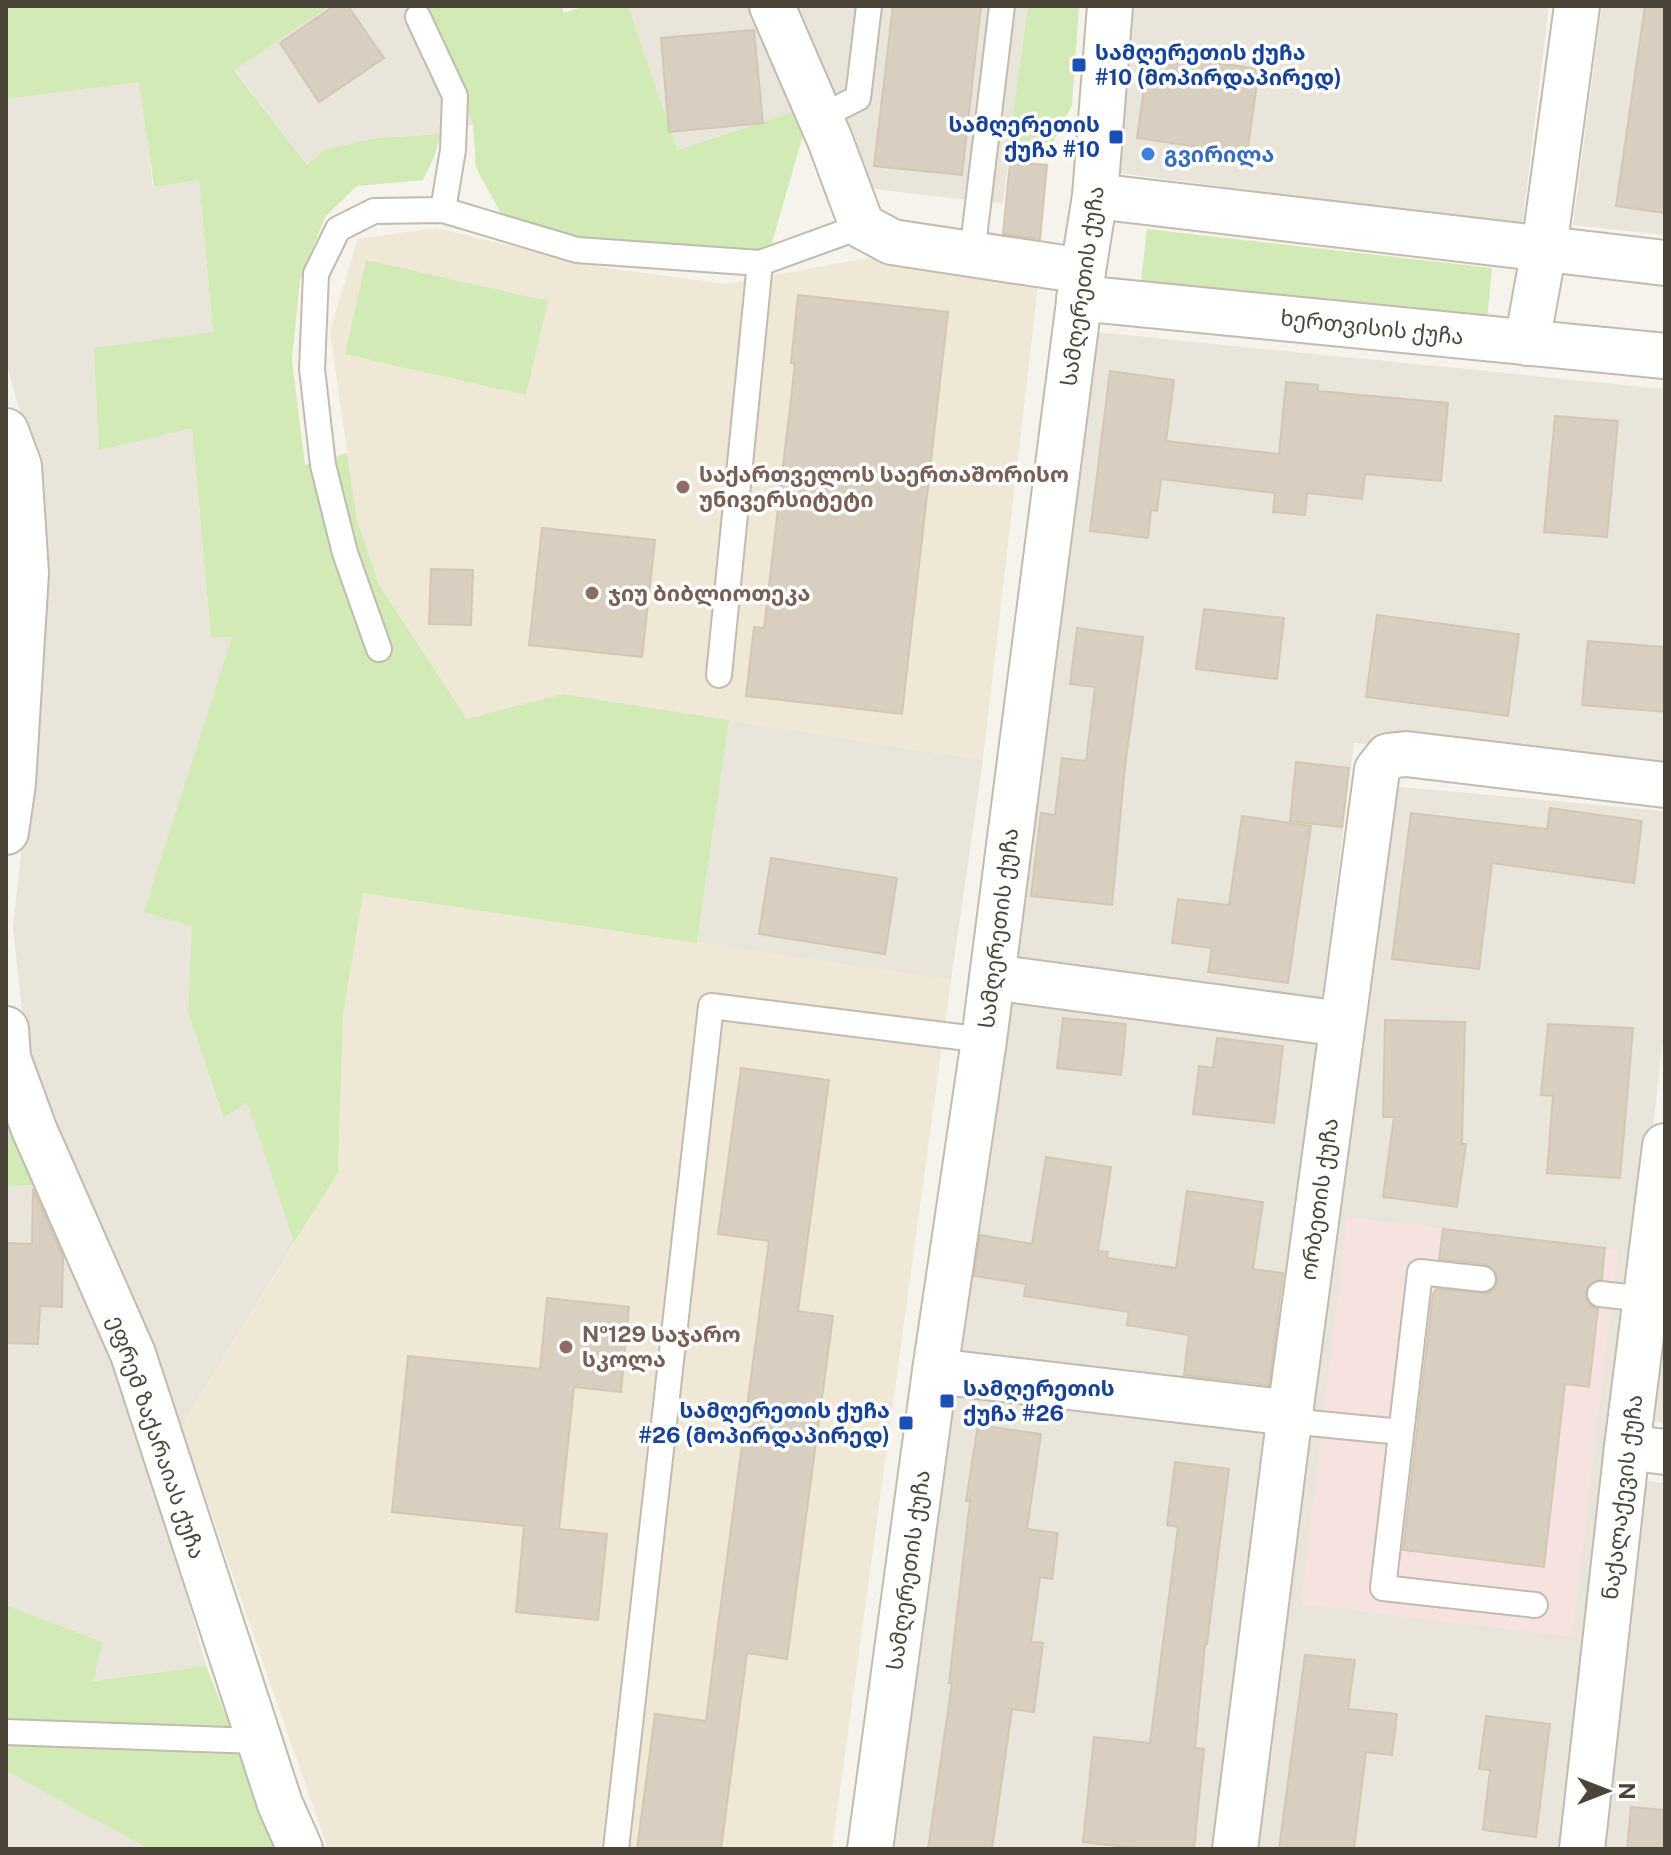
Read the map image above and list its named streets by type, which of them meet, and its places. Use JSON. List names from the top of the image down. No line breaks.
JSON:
{"streets":{"street":["სამღერეთის ქუჩა","ხერთვისის ქუჩა","ორბეთის ქუჩა","ეფრემ ზაქარაიას ქუჩა","ნაქალაქევის ქუჩა"]},"crossings":[["სამღერეთის ქუჩა","ხერთვისის ქუჩა"]],"places":{"transit":["სამღერეთის ქუჩა #10 (მოპირდაპირედ)","სამღერეთის ქუჩა #10","სამღერეთის ქუჩა #26","სამღერეთის ქუჩა #26 (მოპირდაპირედ)"],"other":["გვირილა","საქართველოს საერთაშორისო უნივერსიტეტი","ჯიუ ბიბლიოთეკა","№129 საჯარო სკოლა"]},"north":"right"}
